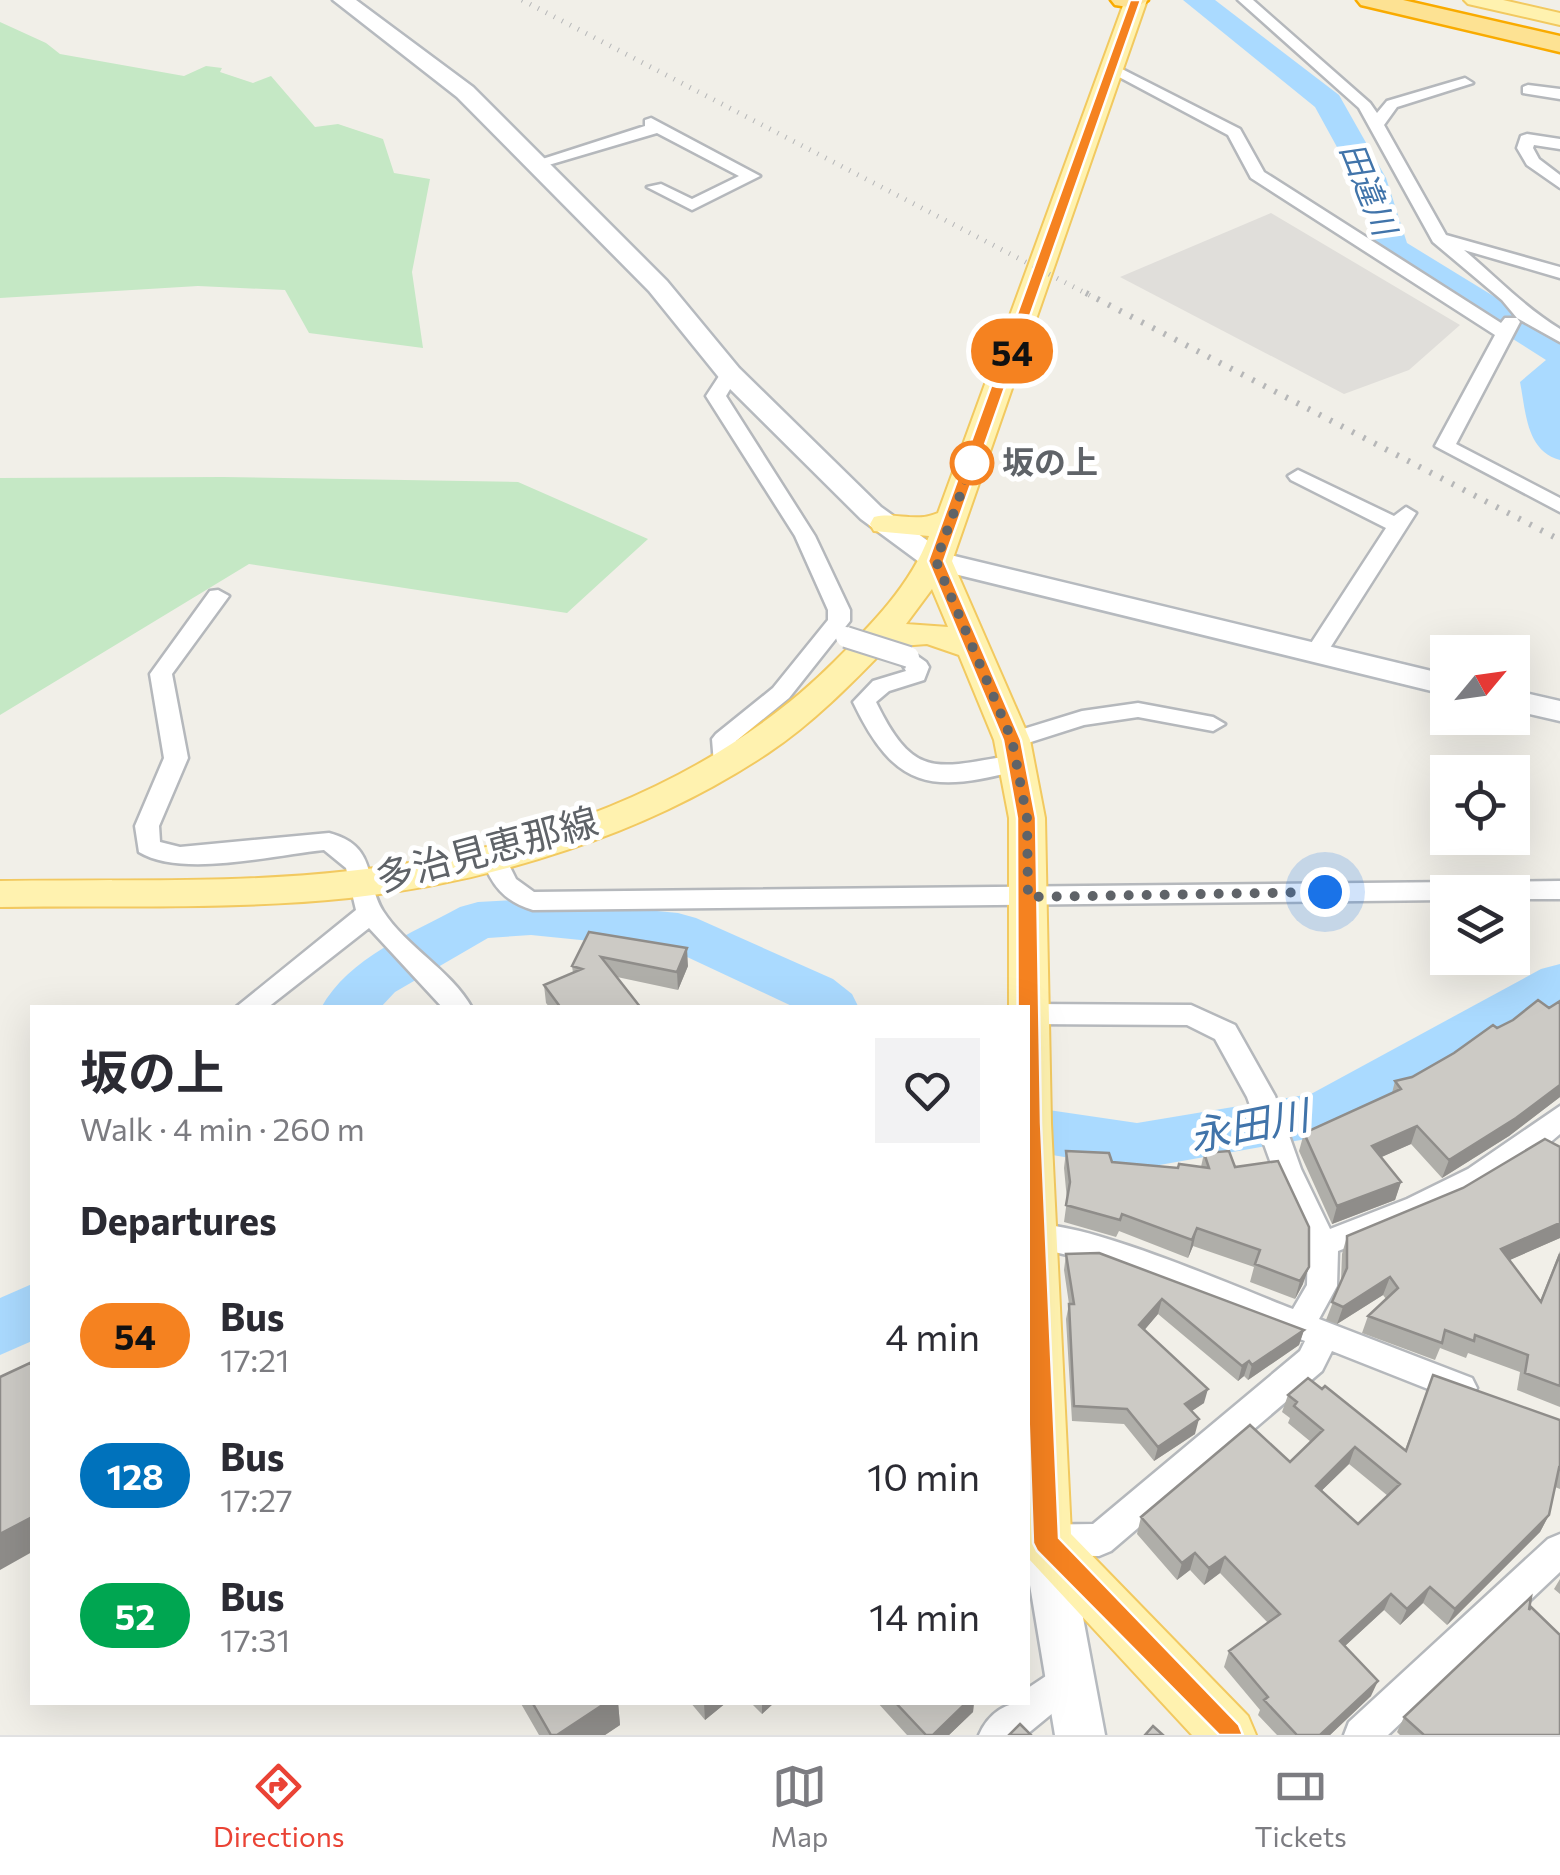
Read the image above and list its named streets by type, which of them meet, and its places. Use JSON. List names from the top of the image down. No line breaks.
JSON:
{"streets":{"main road":["多治見恵那線"]},"water":["田違川","永田川"],"places":["坂の上"],"lines":["bus line 54"],"north":"top right","page":{"on_map":"54","heading":[["坂の上","Walk · 4 min · 260 m"],"Departures"],"list":[{"mark":"54","name":"Bus","note":"17:21","value":"4 min"},{"mark":"128","name":"Bus","note":"17:27","value":"10 min"},{"mark":"52","name":"Bus","note":"17:31","value":"14 min"}],"tabs":["Directions","Map","Tickets"]}}
